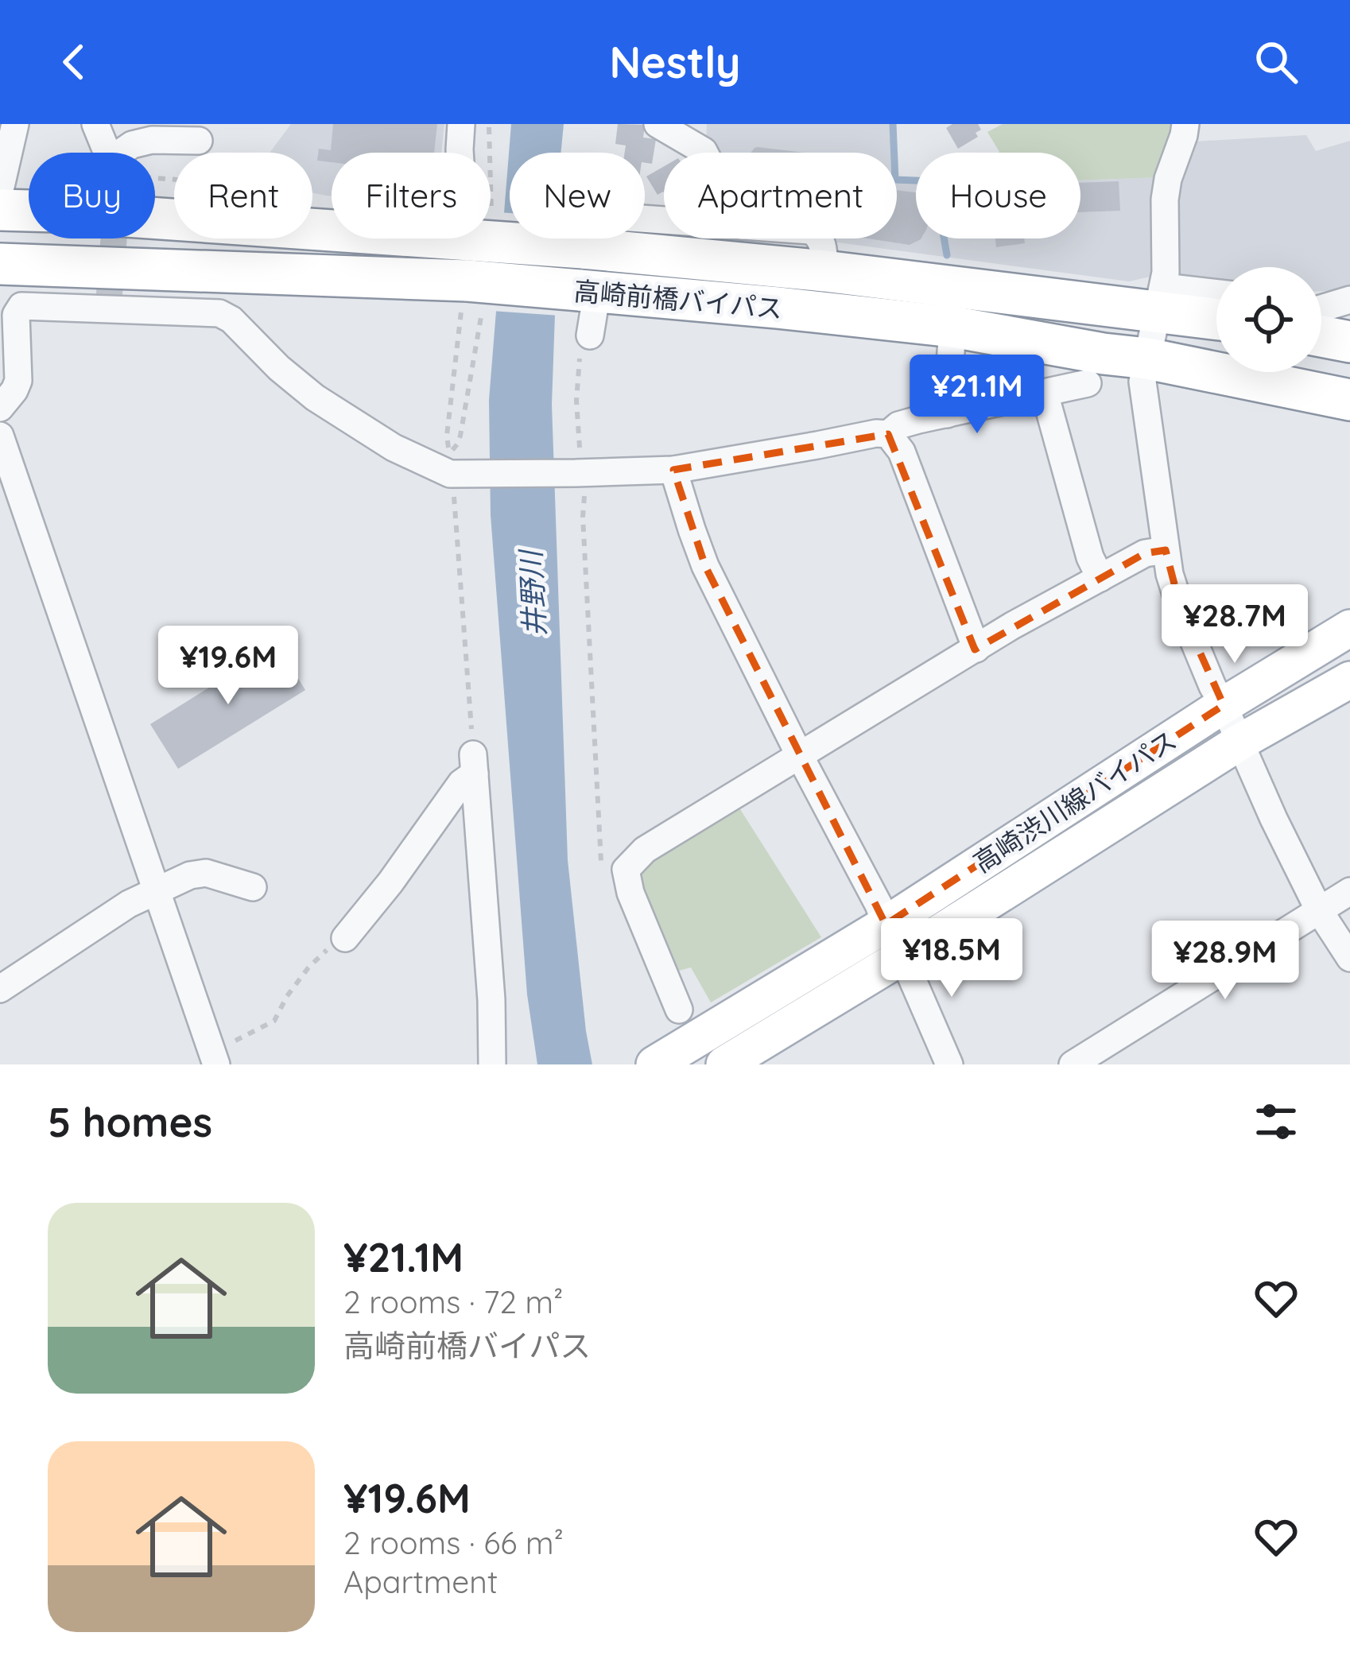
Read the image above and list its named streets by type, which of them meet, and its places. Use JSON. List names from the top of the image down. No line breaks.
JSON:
{"streets":{"highway":["高崎前橋バイパス"],"main road":["高崎渋川線バイパス"]},"water":["井野川"],"page":{"header":"Nestly","chip":["Buy","Rent","Filters","New","Apartment","House"],"price":["¥21.1M","¥28.7M","¥19.6M","¥18.5M","¥28.9M"],"heading":"5 homes","list":[{"name":"¥21.1M","note":"2 rooms · 72 m² · 高崎前橋バイパス"},{"name":"¥19.6M","note":"2 rooms · 66 m² · Apartment"}]}}
